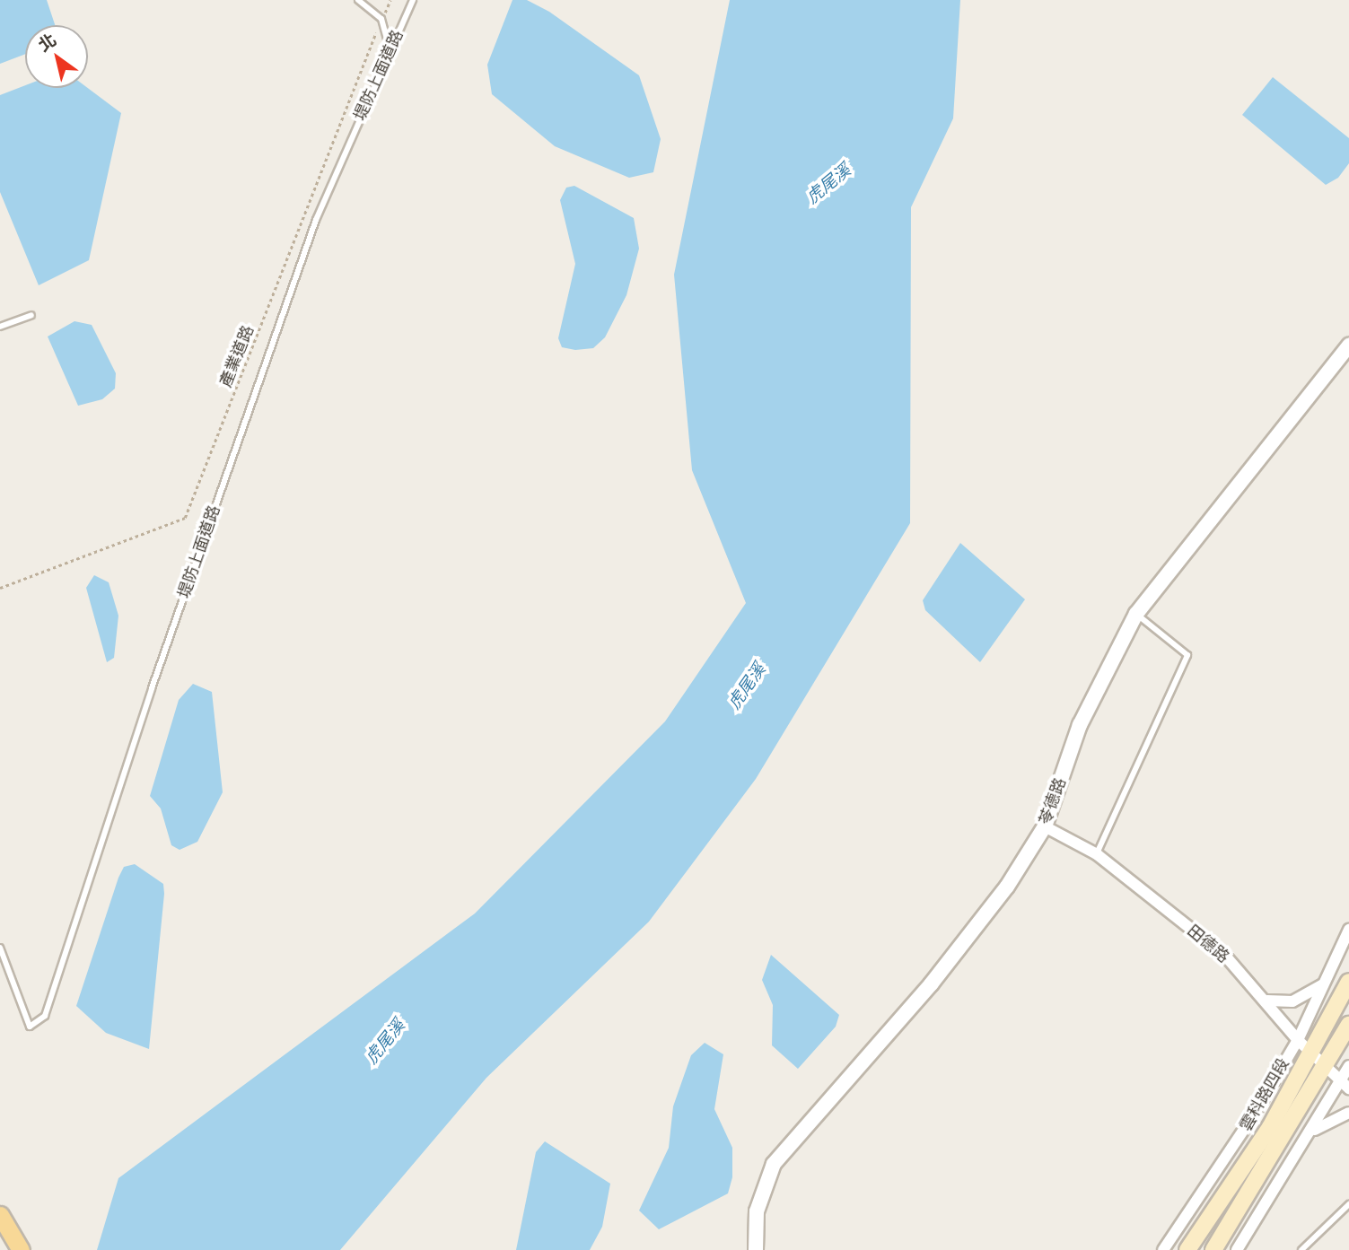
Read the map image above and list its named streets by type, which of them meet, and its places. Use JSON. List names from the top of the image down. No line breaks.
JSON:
{"streets":{"main road":["雲科路四段"],"street":["苓德路","田德路"],"lane":["堤防上面道路"],"path":["產業道路"]},"crossings":[["苓德路","田德路"],["田德路","雲科路四段"]],"water":["虎尾溪"],"north":"top left"}
